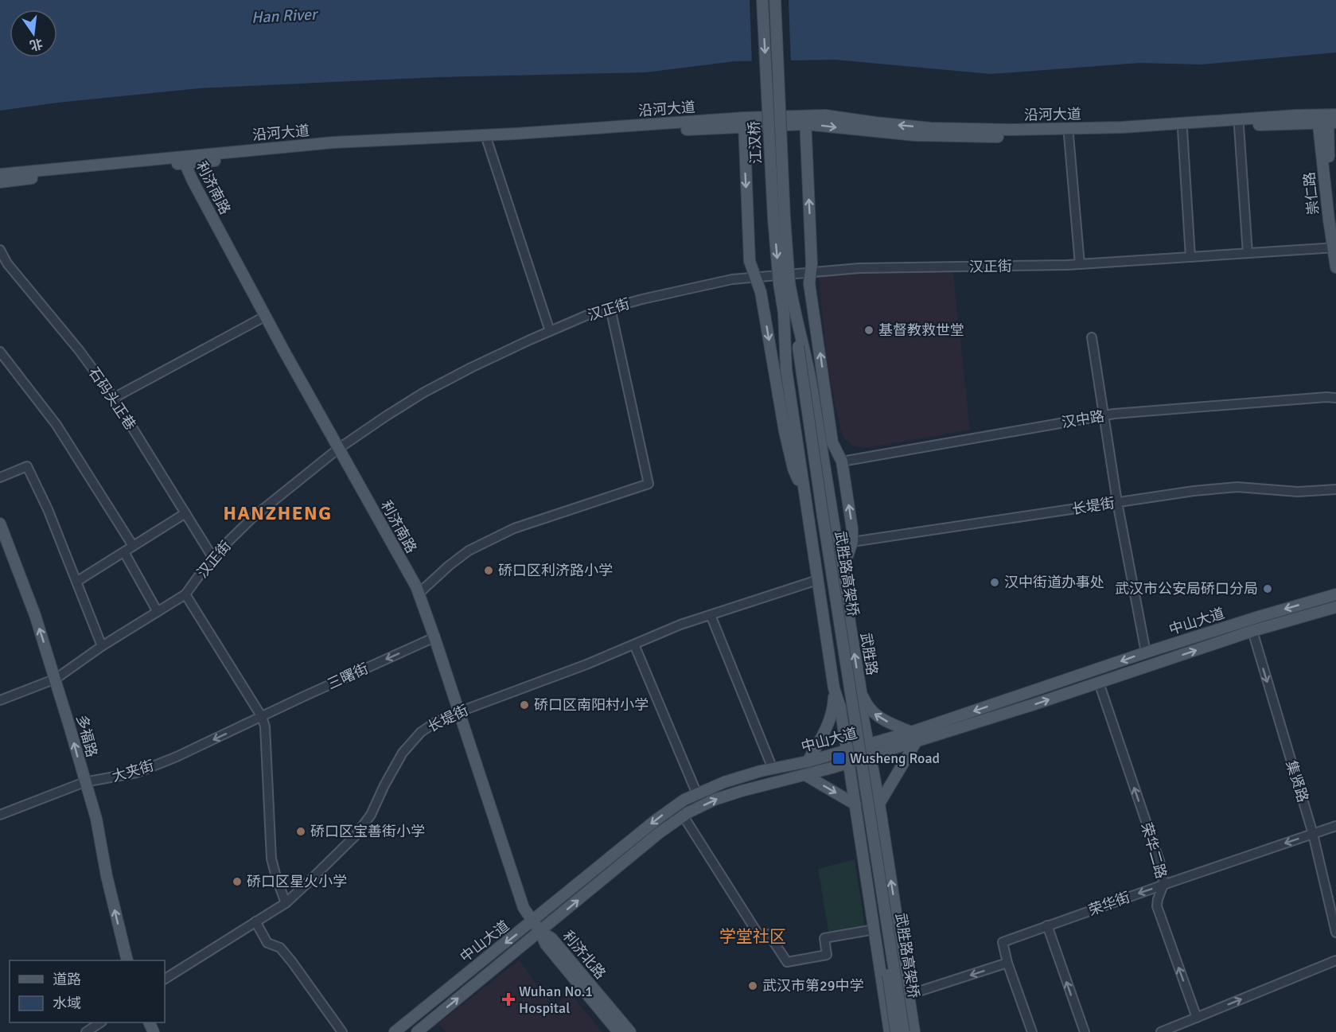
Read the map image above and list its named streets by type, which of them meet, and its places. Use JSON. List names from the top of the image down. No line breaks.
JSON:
{"streets":{"main road":["沿河大道","江汉桥","利济南路","崇仁路","武胜路高架桥","中山大道","武胜路","多福路","利济北路"],"street":["汉正街","石码头正巷","汉中路","长堤街","三曙街","大夹街","集贤路","荣华二路","荣华街"]},"crossings":[["沿河大道","利济南路"],["沿河大道","崇仁路"],["江汉桥","武胜路"],["利济南路","汉正街"],["利济南路","长堤街"],["利济南路","中山大道"],["利济南路","三曙街"],["利济南路","利济北路"],["崇仁路","汉正街"],["汉正街","石码头正巷"],["汉正街","多福路"],["长堤街","武胜路"],["中山大道","武胜路"],["中山大道","集贤路"],["中山大道","荣华二路"],["中山大道","利济北路"],["三曙街","大夹街"],["多福路","大夹街"],["集贤路","荣华街"],["荣华二路","荣华街"]],"one_way":["三曙街","多福路","大夹街","集贤路","荣华二路","荣华街"],"districts":["HANZHENG","学堂社区"],"water":["Han River"],"places":{"other":["基督教救世堂","硚口区利济路小学","汉中街道办事处","武汉市公安局硚口分局","硚口区南阳村小学","硚口区宝善街小学","硚口区星火小学","武汉市第29中学"],"transit":["Wusheng Road"],"health":["Wuhan No.1 Hospital"]},"legend":["道路","水域"],"north":"bottom"}
